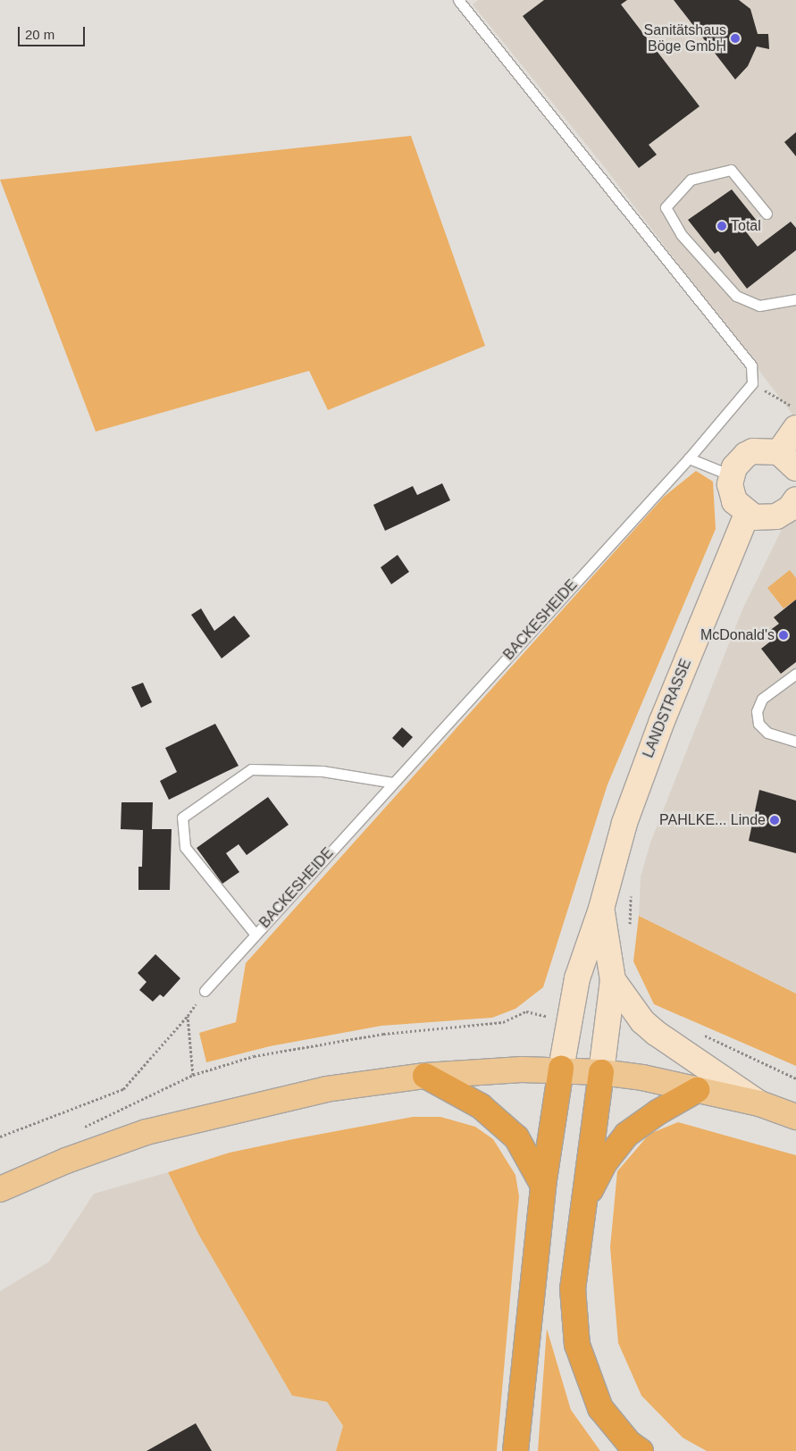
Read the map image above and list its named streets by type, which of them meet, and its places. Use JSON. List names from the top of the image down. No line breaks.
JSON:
{"streets":{"main road":["LANDSTRASSE"],"lane":["BACKESHEIDE"]},"places":["Sanitätshaus Böge GmbH","Total","McDonald's","PAHLKE... Linde"],"scale_bar":"20 m"}
